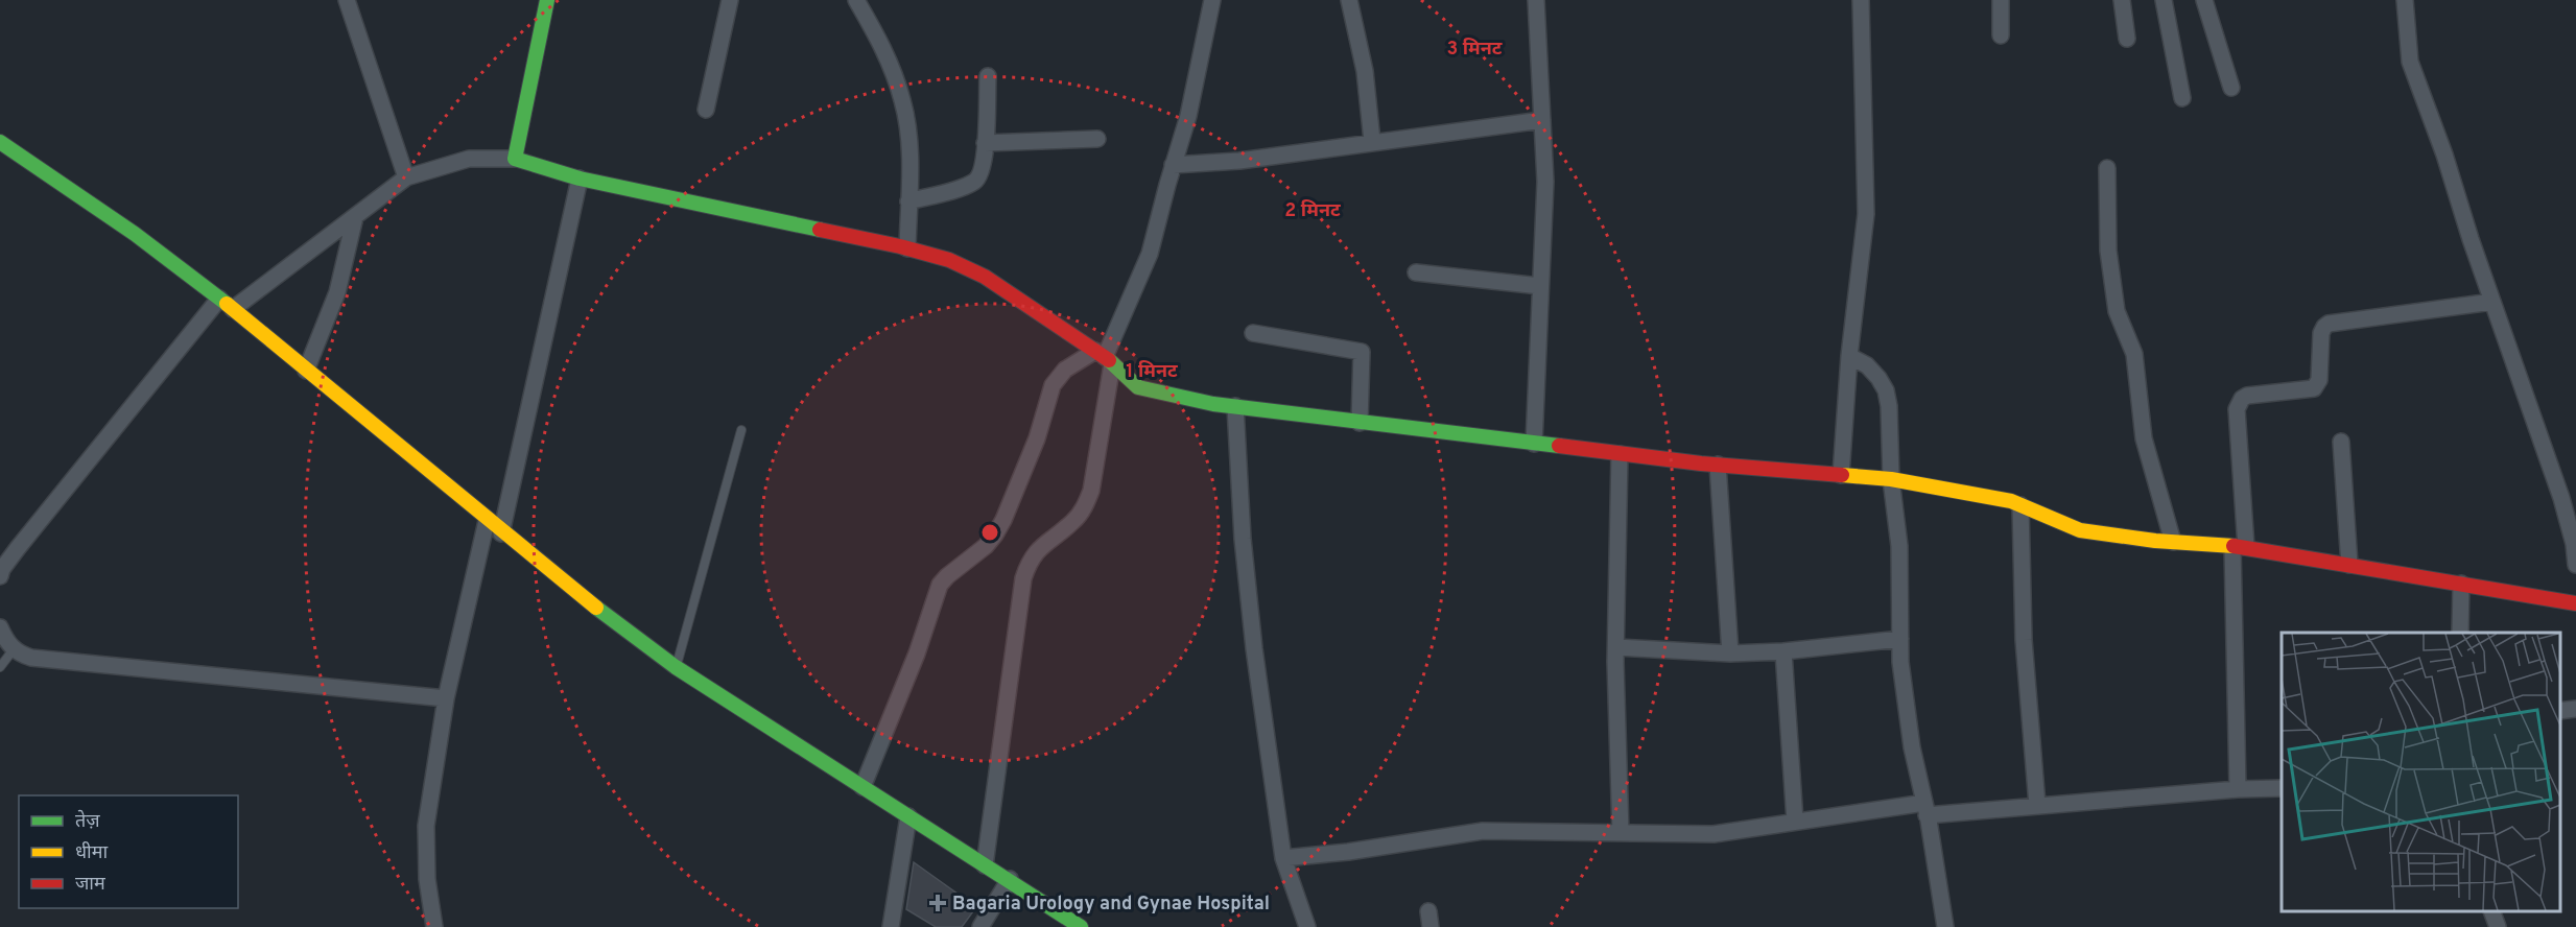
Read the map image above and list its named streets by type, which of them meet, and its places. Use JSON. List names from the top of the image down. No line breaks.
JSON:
{"places":{"health":["Bagaria Urology and Gynae Hospital"]},"legend":["तेज़","धीमा","जाम"],"rings":["3 मिनट","2 मिनट","1 मिनट"]}
